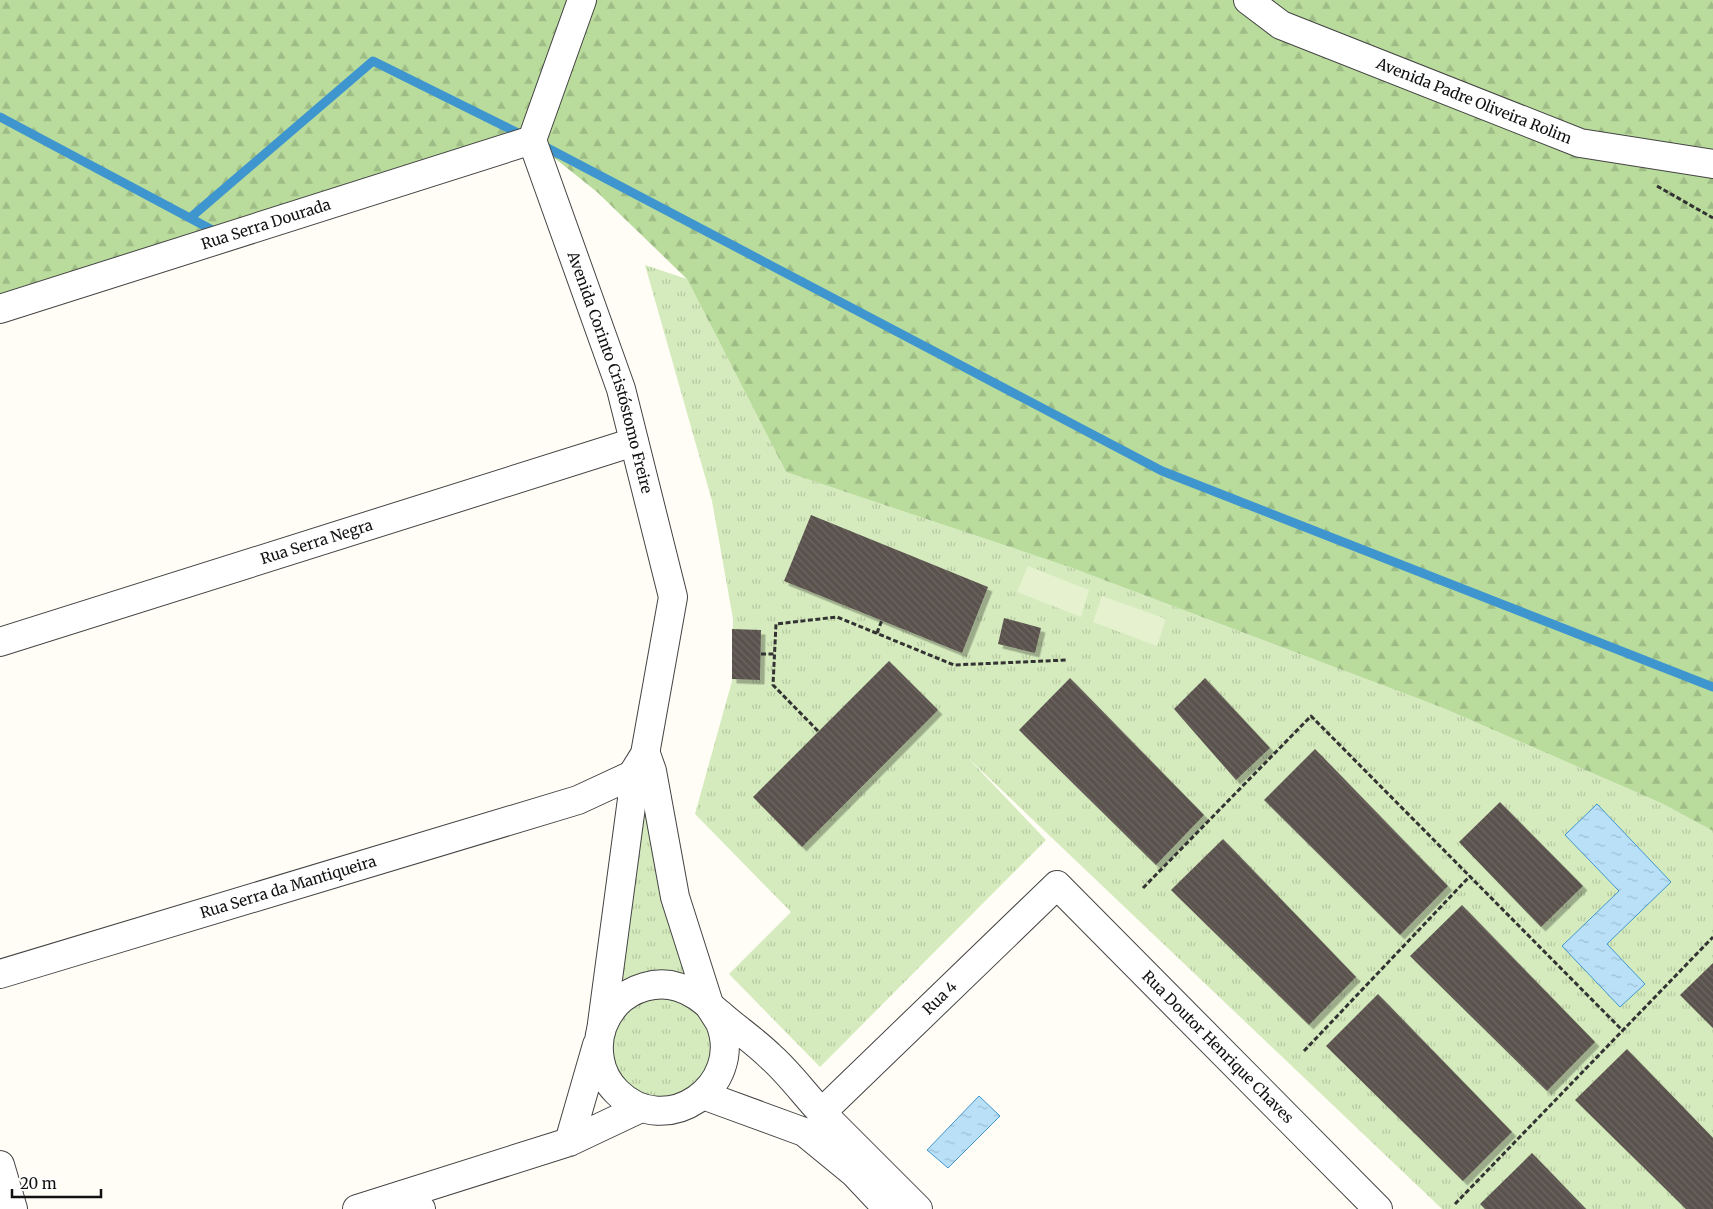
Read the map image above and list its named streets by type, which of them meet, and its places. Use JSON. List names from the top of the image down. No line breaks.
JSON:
{"streets":{"street":["Avenida Padre Oliveira Rolim","Rua Serra Dourada","Avenida Corinto Cristóstomo Freire","Rua Serra Negra","Rua Serra da Mantiqueira","Rua 4","Rua Doutor Henrique Chaves"]},"crossings":[["Rua Serra Dourada","Avenida Corinto Cristóstomo Freire"],["Avenida Corinto Cristóstomo Freire","Rua Serra Negra"],["Avenida Corinto Cristóstomo Freire","Rua Serra da Mantiqueira"],["Avenida Corinto Cristóstomo Freire","Rua 4"],["Rua 4","Rua Doutor Henrique Chaves"]],"scale_bar":"20 m"}
